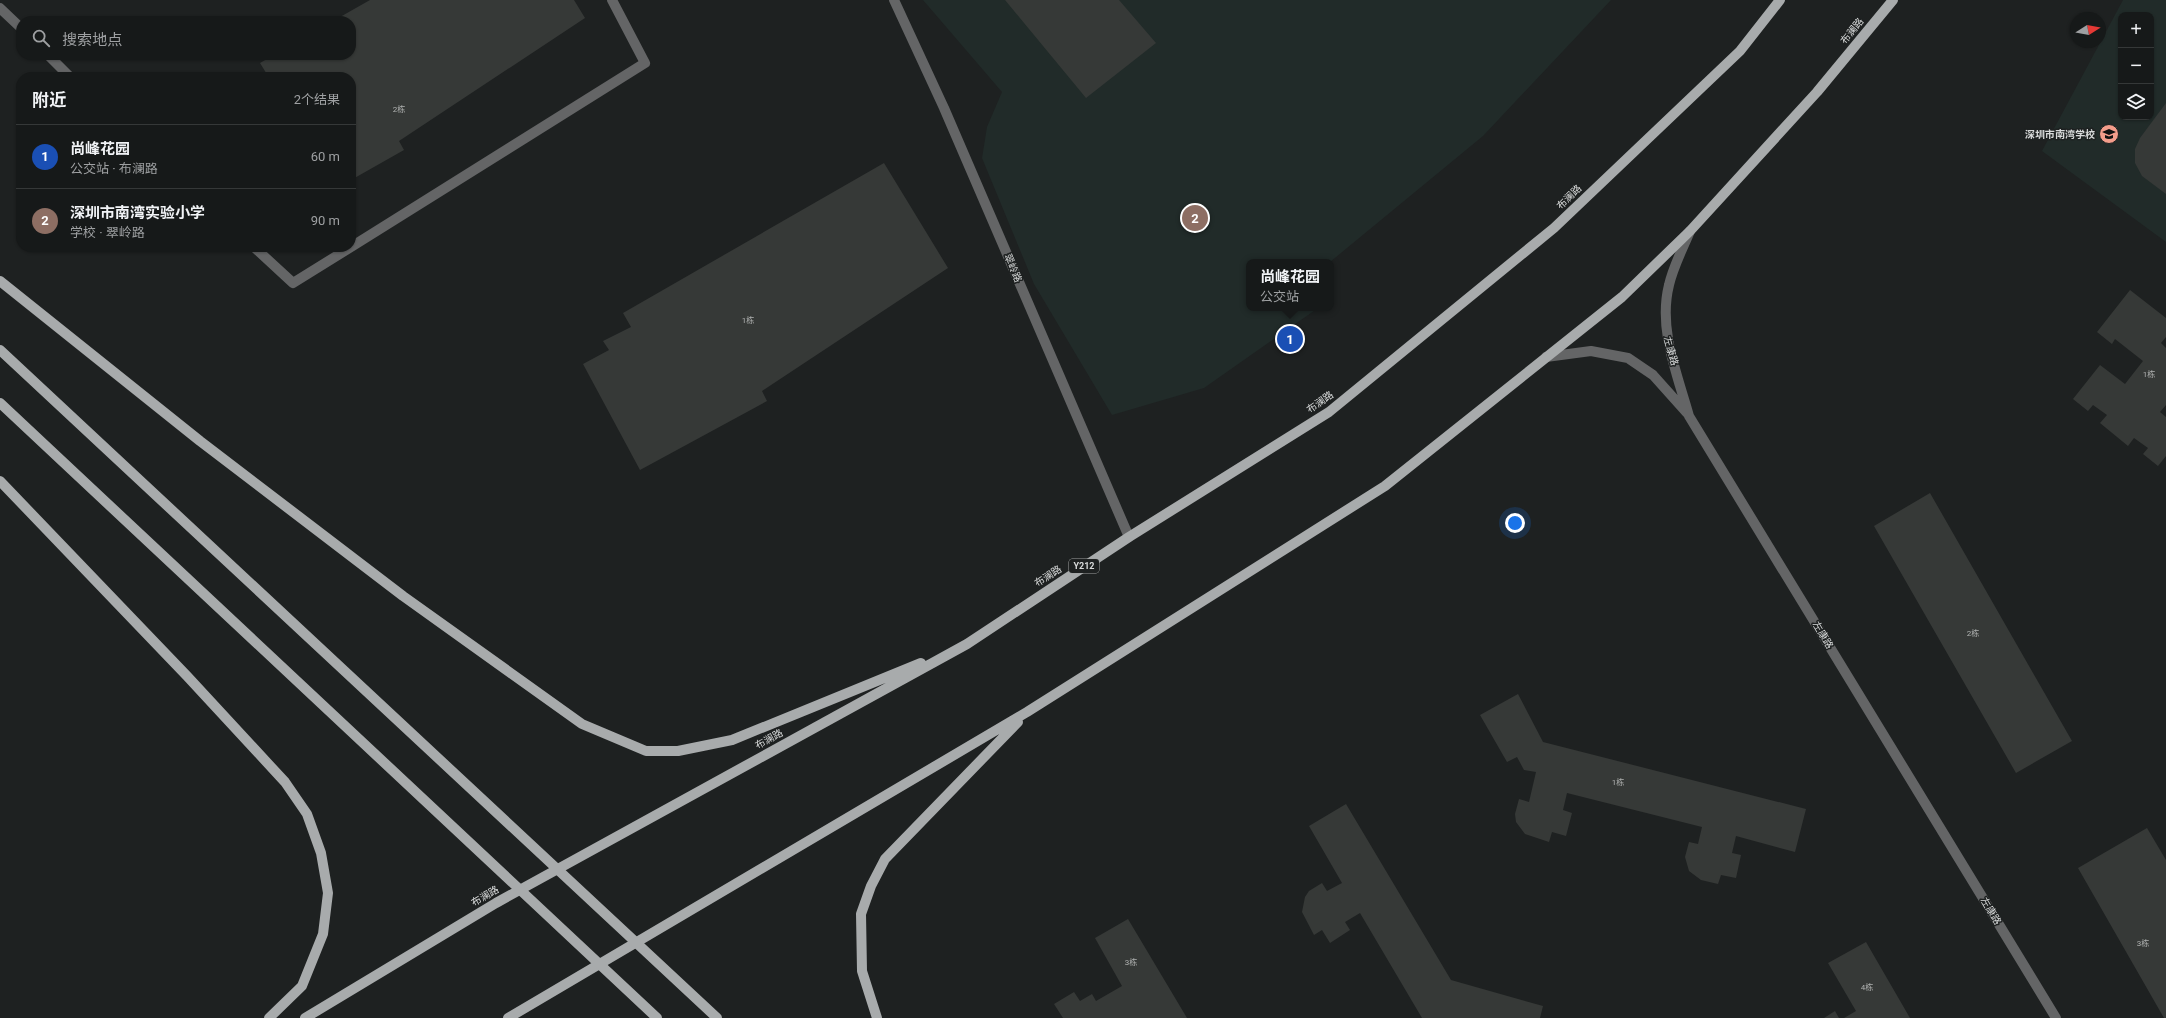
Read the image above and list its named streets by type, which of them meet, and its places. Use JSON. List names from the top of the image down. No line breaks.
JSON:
{"streets":{"main road":["布澜路","Y212"],"street":["翠岭路","左康路"]},"crossings":[["布澜路","翠岭路"],["布澜路","左康路"]],"places":{"school or university":["深圳市南湾学校"]},"house_numbers":["2栋","1栋","1栋","2栋","1栋","3栋","3栋","4栋"],"north":"right","page":{"map_buttons":["+","−"],"search":"搜索地点","heading":["附近","2个结果"],"list":[{"mark":"1","name":"尚峰花园","note":"公交站 · 布澜路","value":"60 m"},{"mark":"2","name":"深圳市南湾实验小学","note":"学校 · 翠岭路","value":"90 m"}],"pins":["2","1"],"popup":["尚峰花园","公交站"]}}
